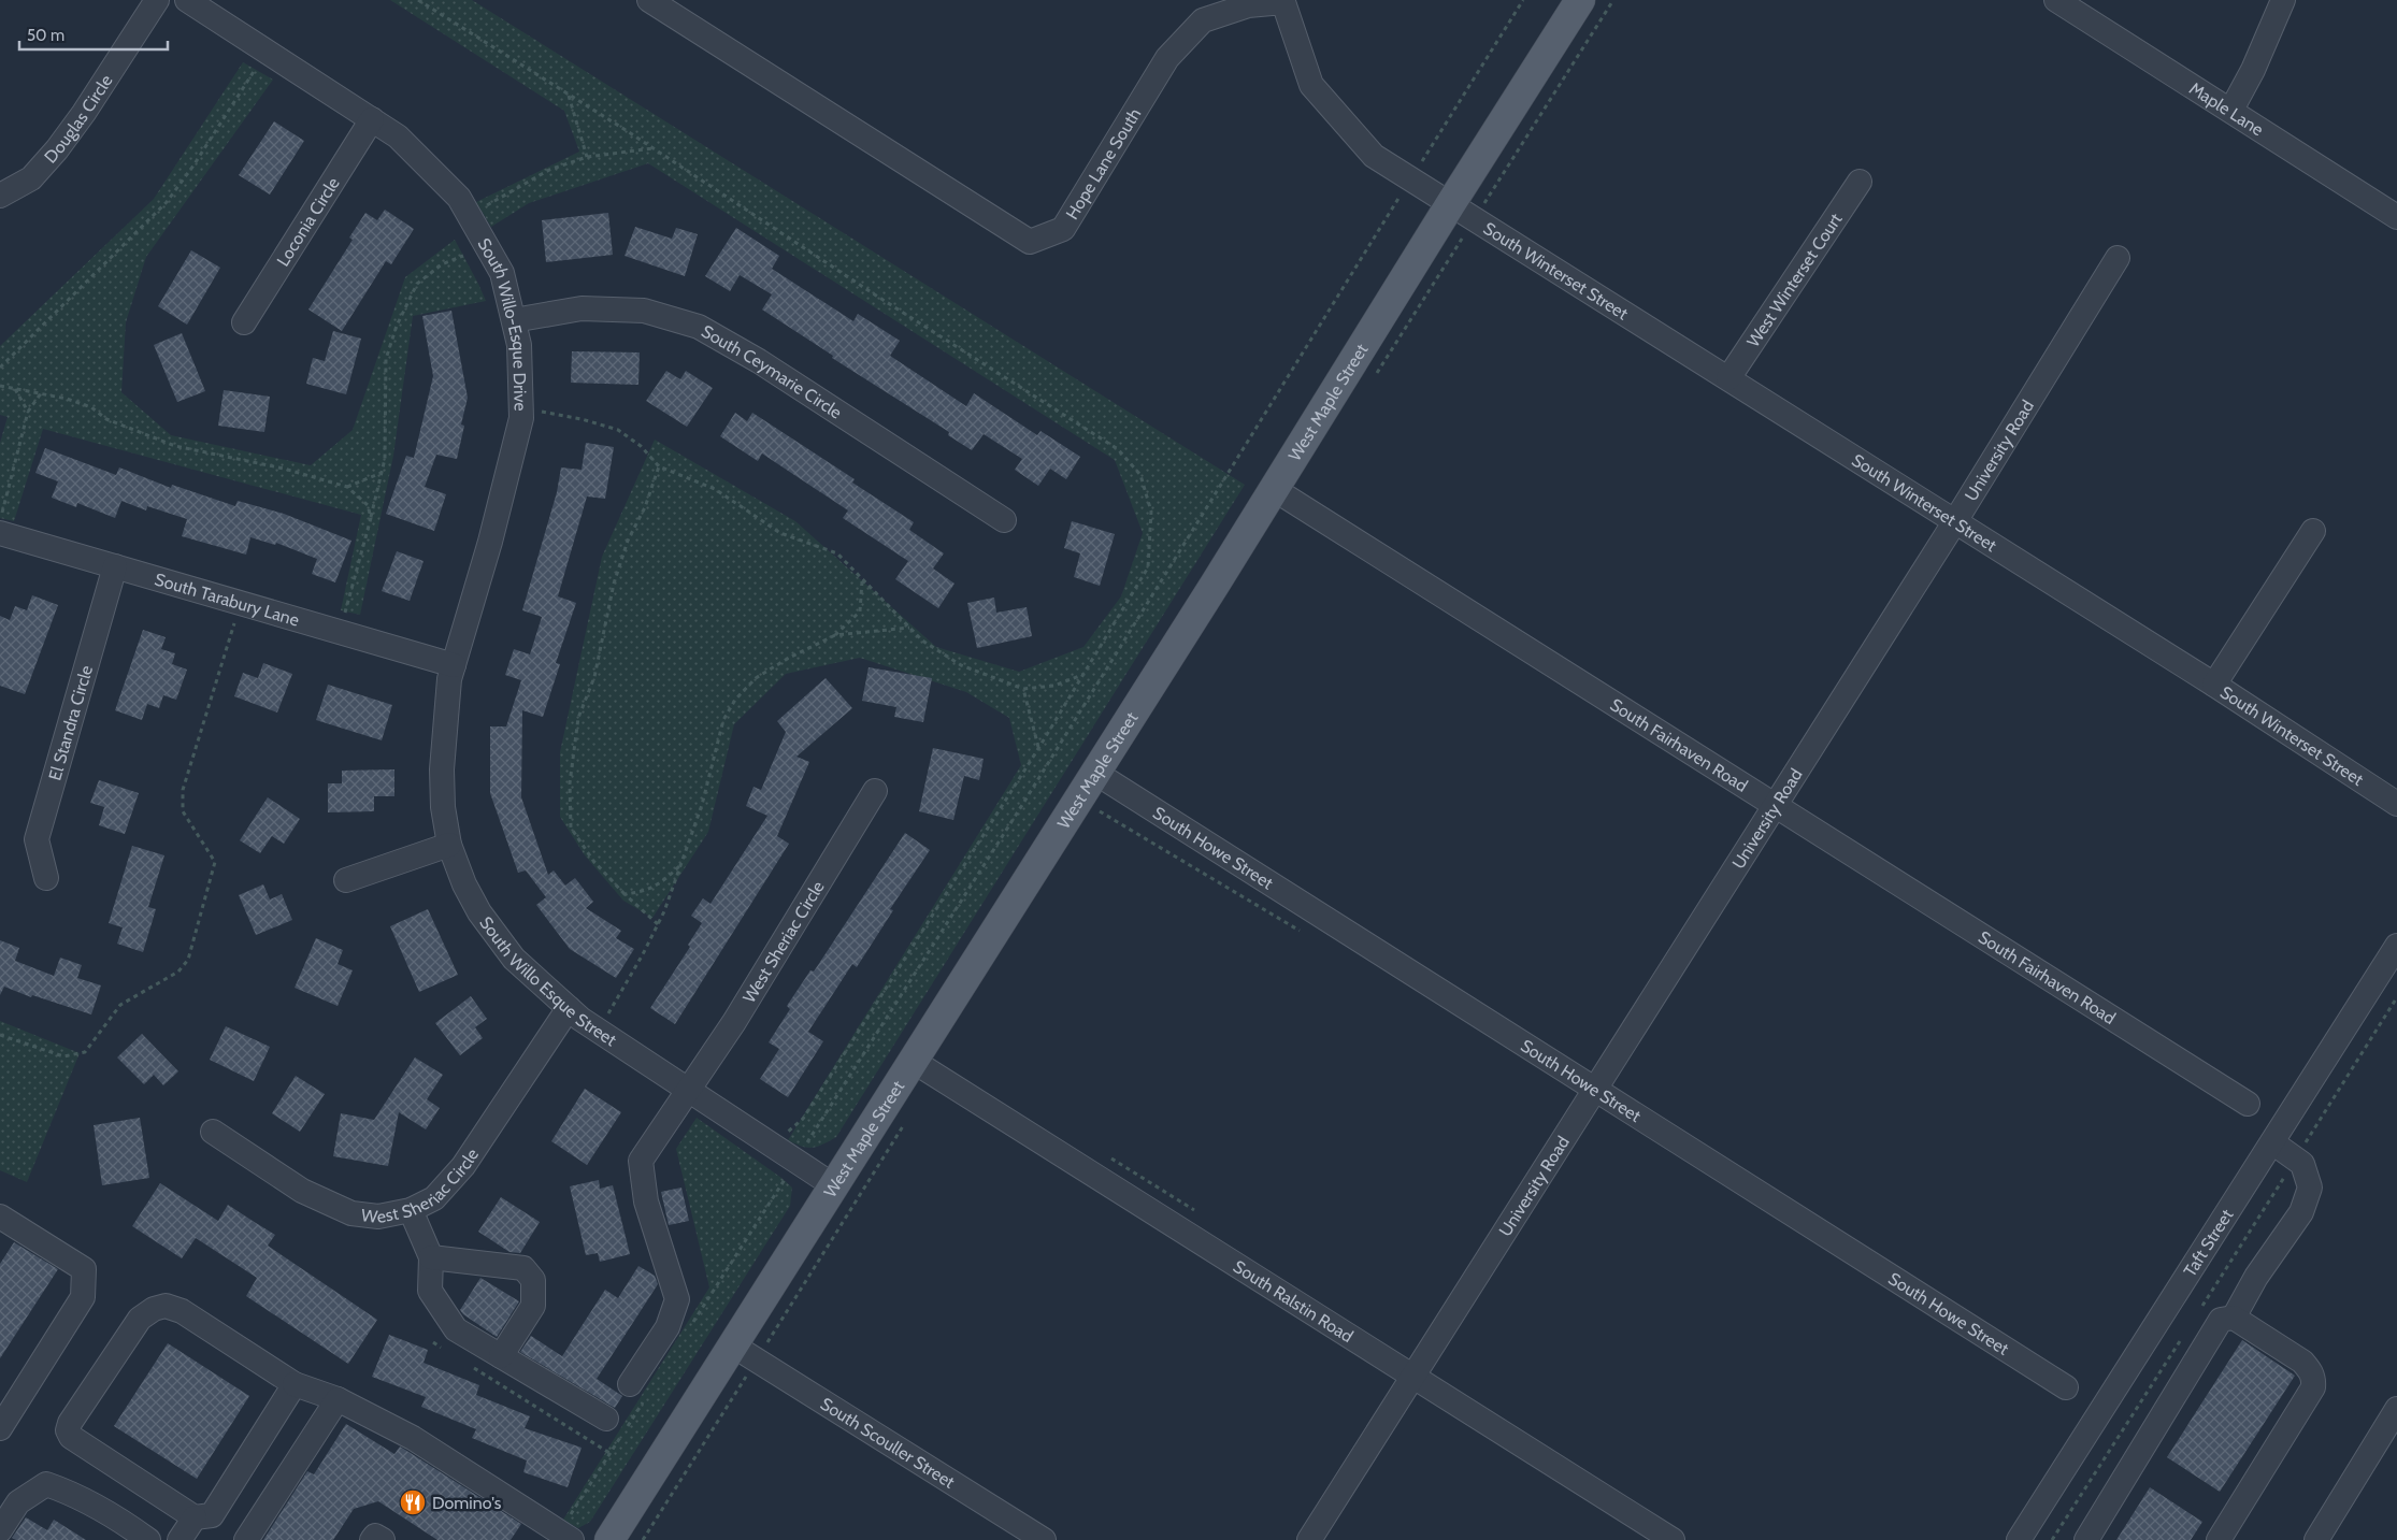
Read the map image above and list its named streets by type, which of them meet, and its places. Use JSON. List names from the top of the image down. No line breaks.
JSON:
{"streets":{"main road":["West Maple Street"],"street":["Maple Lane","Douglas Circle","Hope Lane South","Loconia Circle","South Winterset Street","West Winterset Court","South Willo-Esque Drive","South Ceymarie Circle","University Road","South Tarabury Lane","El Standra Circle","South Fairhaven Road","South Howe Street","West Sheriac Circle","South Willo Esque Street","Taft Street","South Ralstin Road","South Scouller Street"]},"crossings":[["Hope Lane South","South Winterset Street"],["Hope Lane South","West Maple Street"],["Loconia Circle","South Willo-Esque Drive"],["South Winterset Street","West Winterset Court"],["South Winterset Street","West Maple Street"],["South Winterset Street","University Road"],["South Willo-Esque Drive","South Ceymarie Circle"],["South Willo-Esque Drive","South Tarabury Lane"],["South Willo-Esque Drive","South Willo Esque Street"],["West Maple Street","South Fairhaven Road"],["West Maple Street","South Howe Street"],["West Maple Street","South Willo Esque Street"],["West Maple Street","South Ralstin Road"],["West Maple Street","South Scouller Street"],["University Road","South Fairhaven Road"],["University Road","South Howe Street"],["University Road","South Ralstin Road"],["South Tarabury Lane","El Standra Circle"],["South Tarabury Lane","South Willo Esque Street"],["West Sheriac Circle","South Willo Esque Street"]],"places":{"restaurant":["Domino's"]},"scale_bar":"50 m"}
